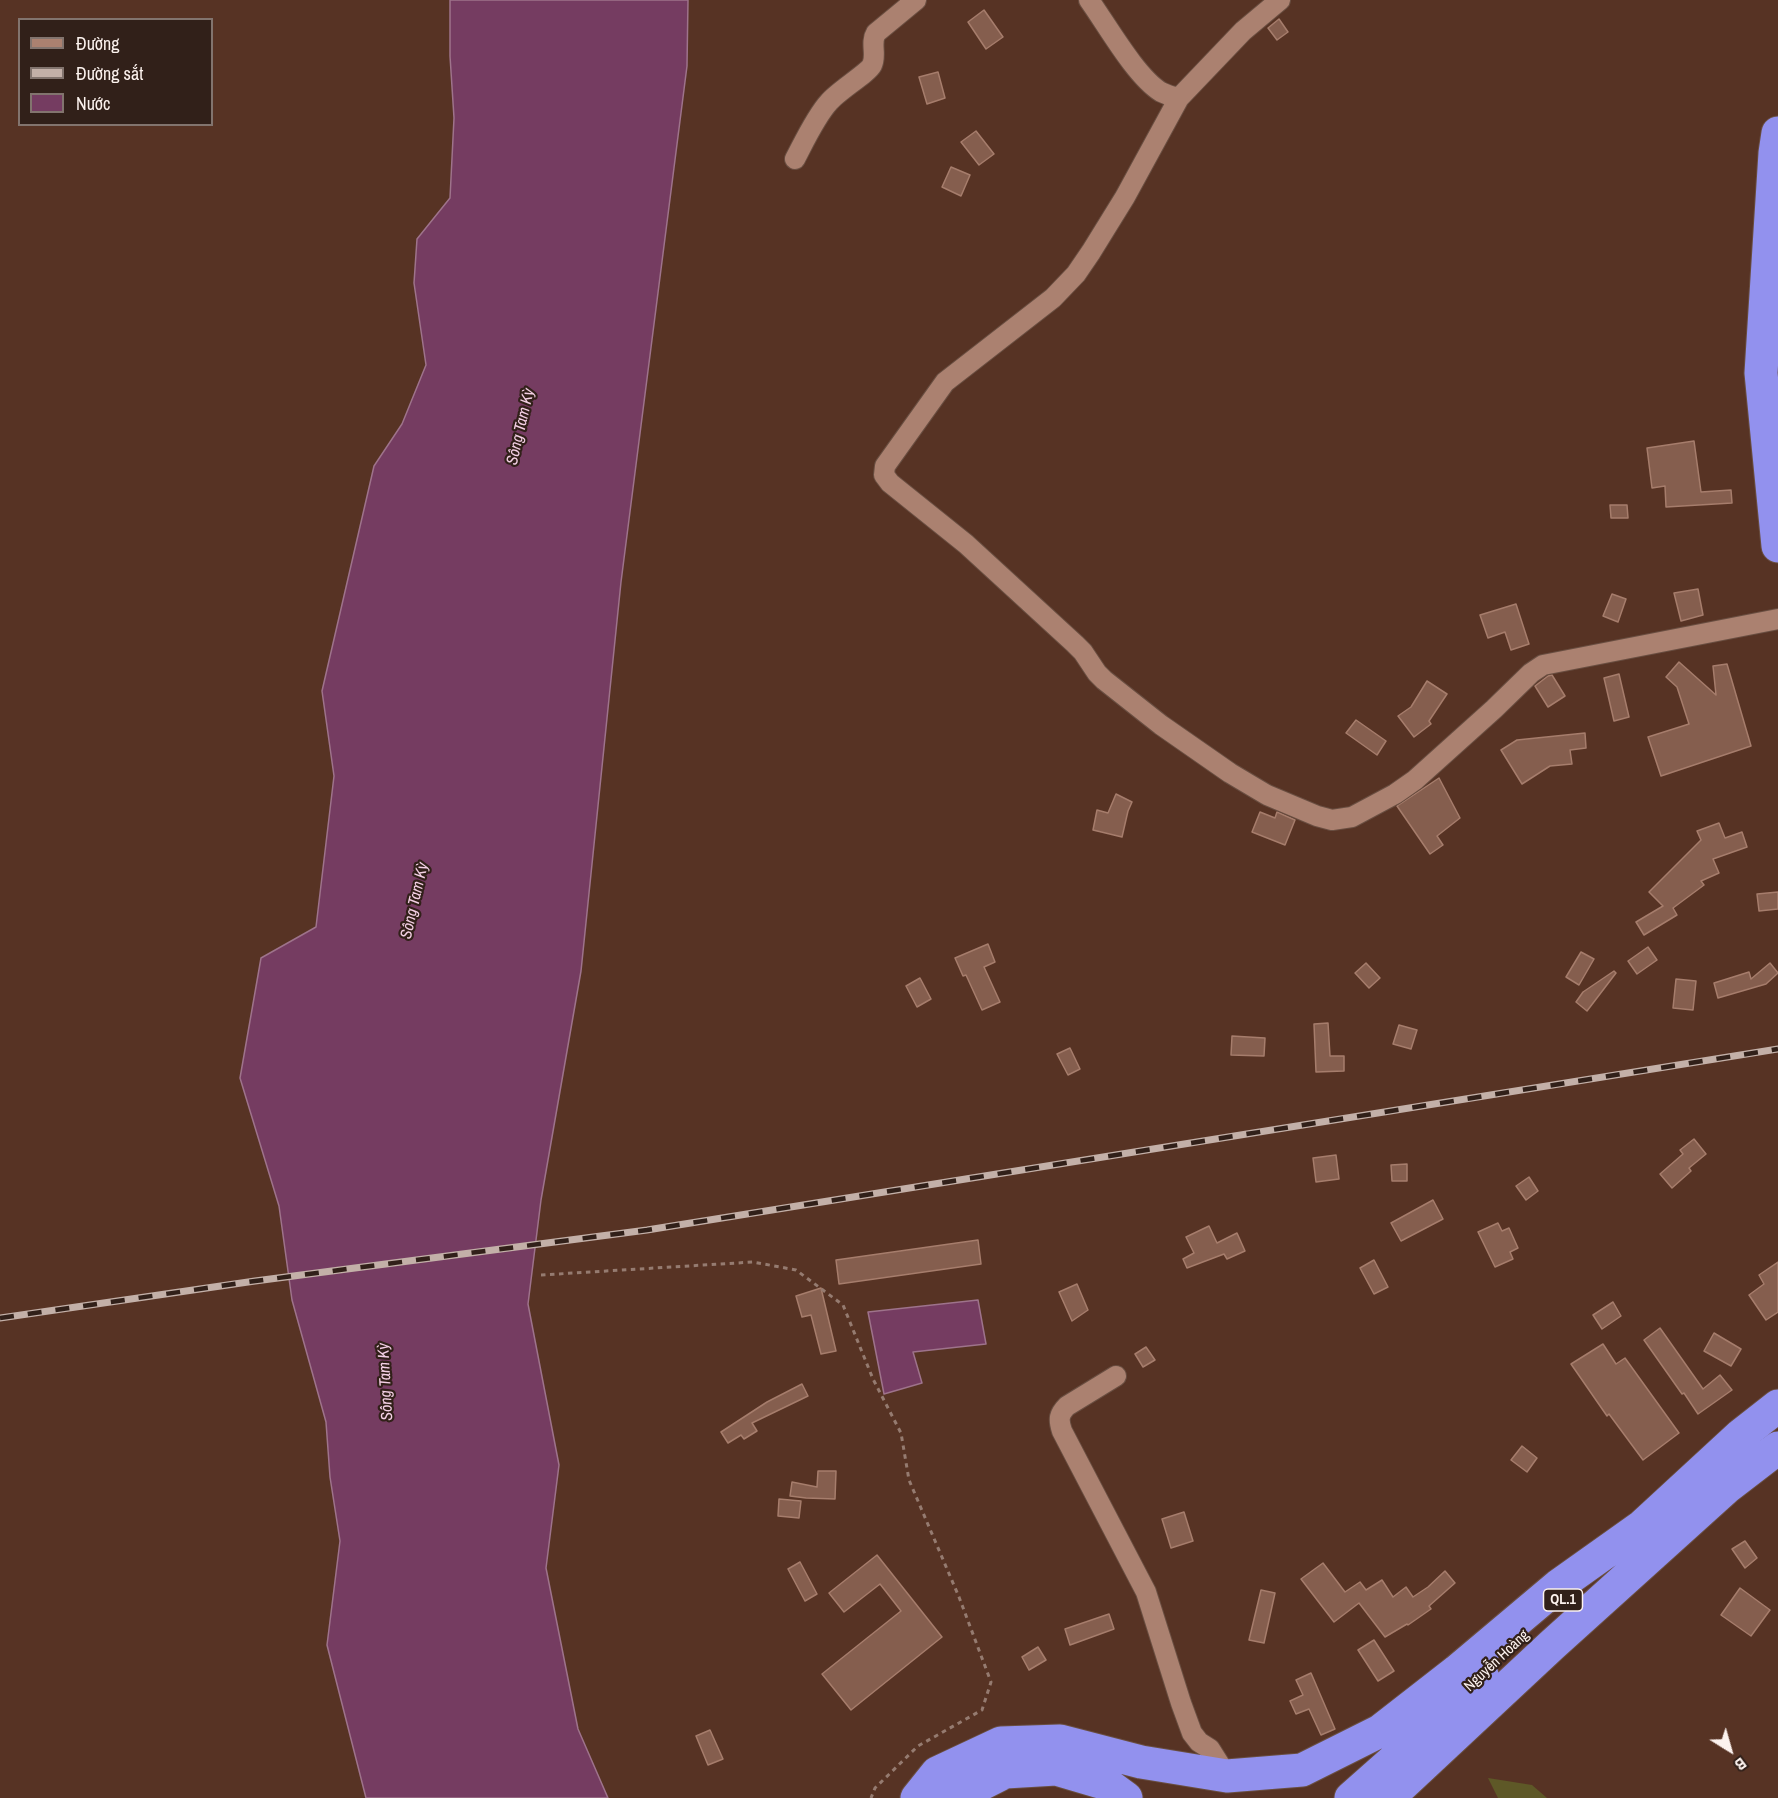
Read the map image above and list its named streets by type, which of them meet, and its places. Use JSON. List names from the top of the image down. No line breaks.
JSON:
{"streets":{"highway":["QL.1","Nguyễn Hoàng"]},"water":["Sông Tam Kỳ"],"legend":["Đường","Đường sắt","Nước"],"north":"bottom right"}
